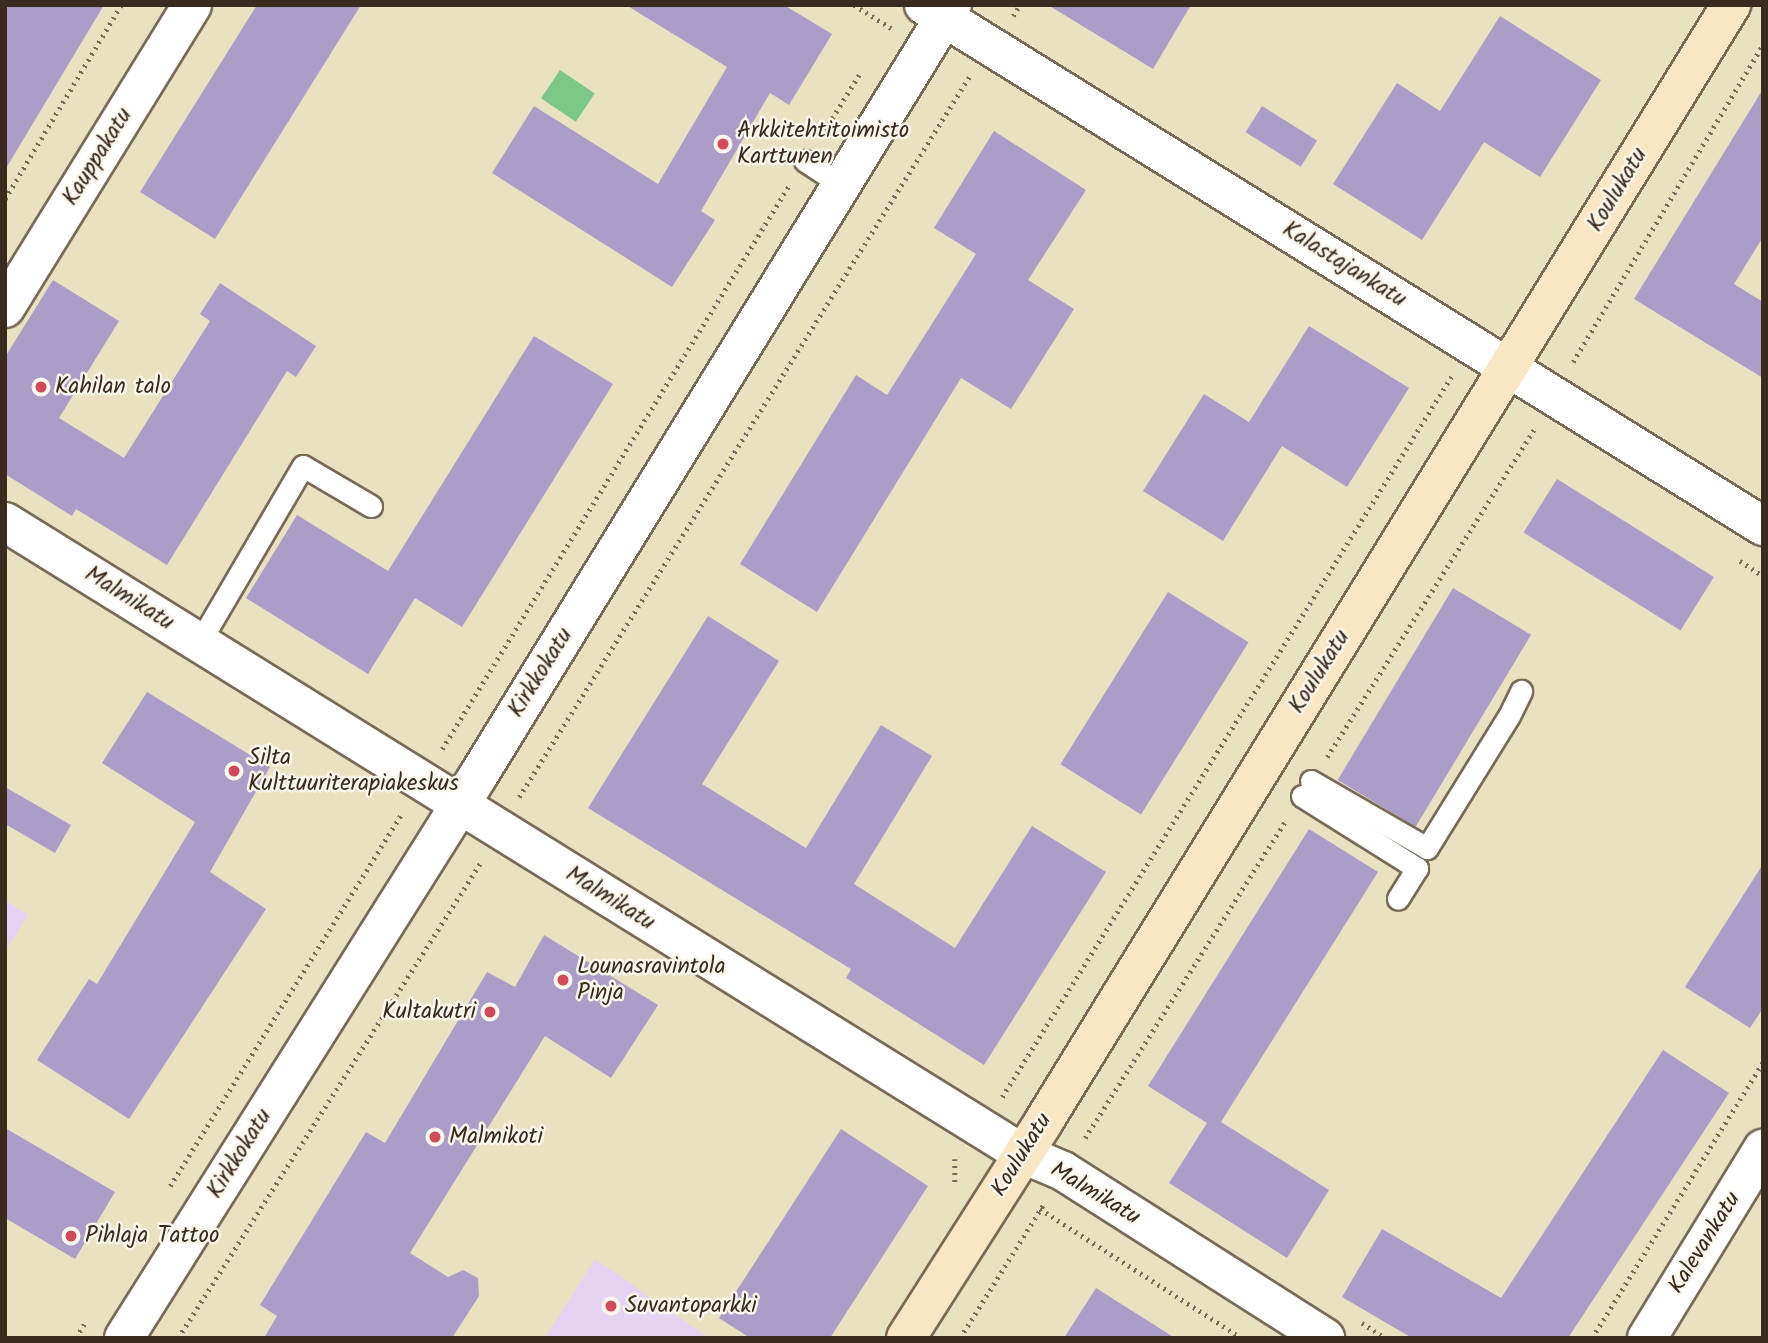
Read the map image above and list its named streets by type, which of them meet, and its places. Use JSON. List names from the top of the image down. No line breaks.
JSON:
{"streets":{"street":["Kauppakatu","Koulukatu","Kalastajankatu","Malmikatu","Kirkkokatu","Kalevankatu"]},"crossings":[["Koulukatu","Kalastajankatu"],["Koulukatu","Malmikatu"],["Kalastajankatu","Kirkkokatu"],["Malmikatu","Kirkkokatu"]],"places":["Arkkitehtitoimisto Karttunen","Kahilan talo","Silta Kulttuuriterapiakeskus","Lounasravintola Pinja","Kultakutri","Malmikoti","Pihlaja Tattoo","Suvantoparkki"]}
